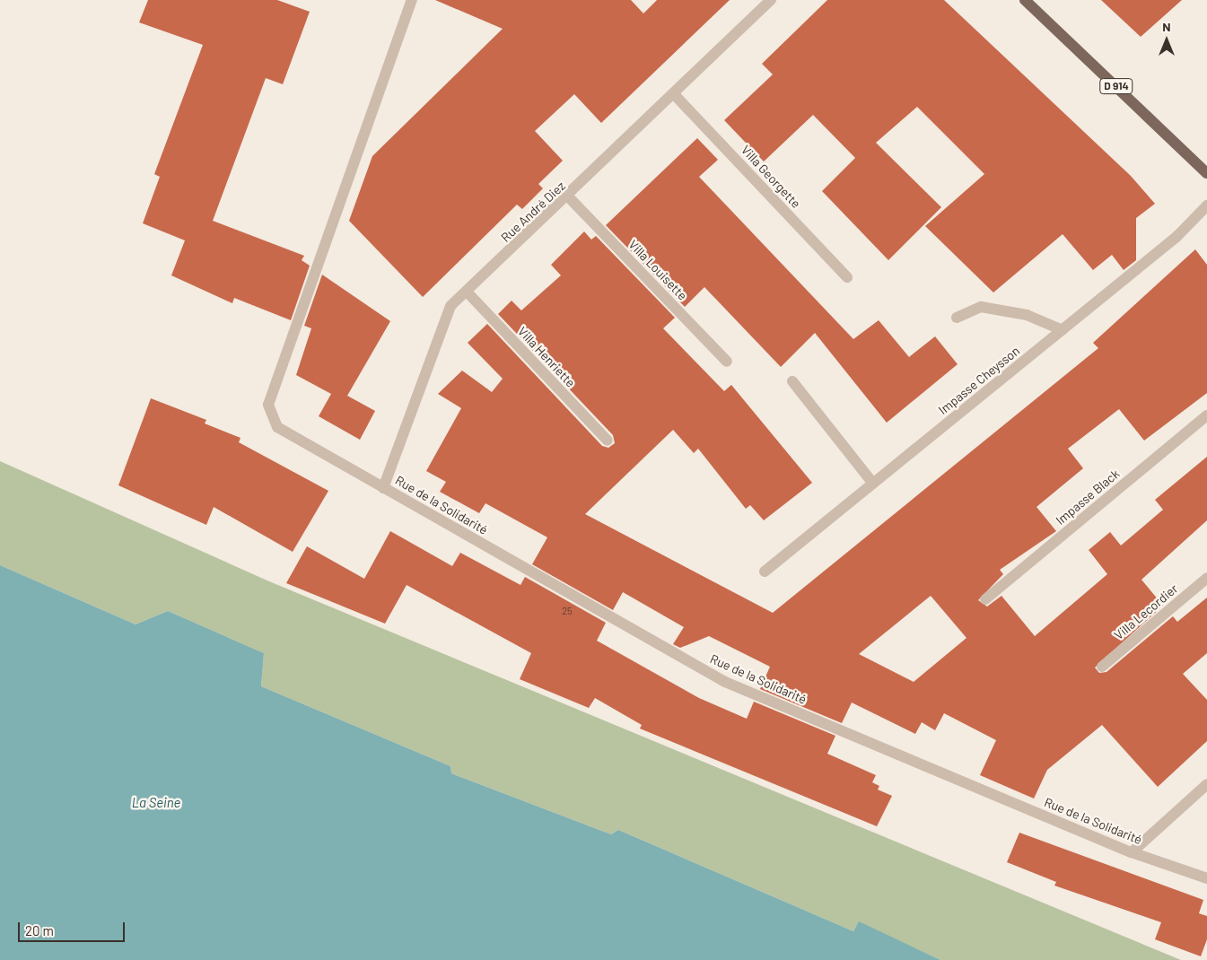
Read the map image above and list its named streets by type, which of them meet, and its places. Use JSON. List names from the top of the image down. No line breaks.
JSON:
{"streets":{"main road":["D 914"],"street":["Villa Georgette","Rue André Diez","Villa Louisette","Villa Henriette","Impasse Cheysson","Impasse Black","Rue de la Solidarité","Villa Lecordier"]},"crossings":[["Villa Georgette","Rue André Diez"],["Rue André Diez","Villa Louisette"],["Rue André Diez","Villa Henriette"],["Rue André Diez","Rue de la Solidarité"]],"water":["La Seine"],"house_numbers":["25"],"scale_bar":"20 m","north":"top"}
